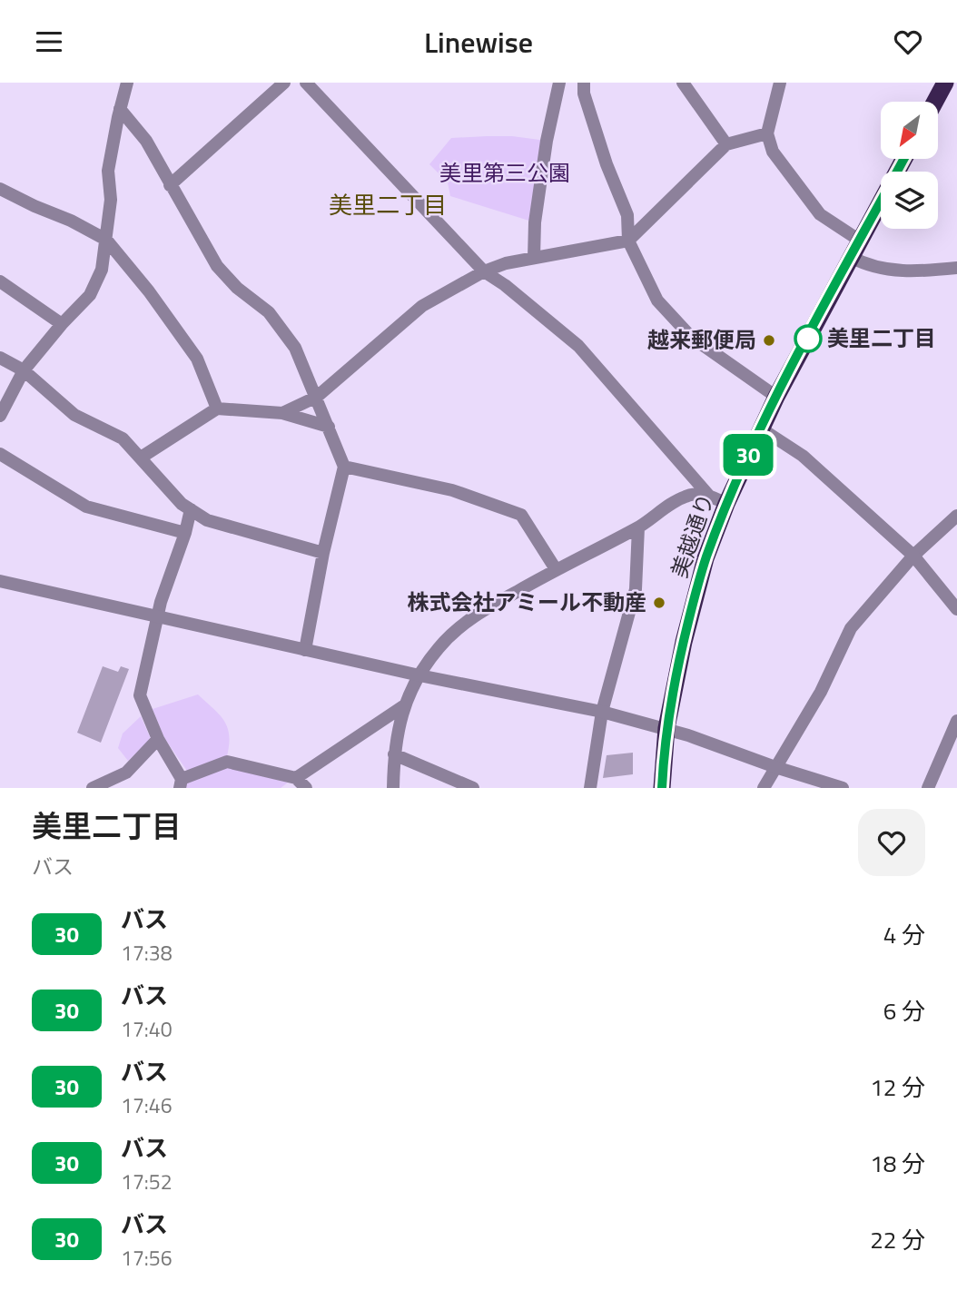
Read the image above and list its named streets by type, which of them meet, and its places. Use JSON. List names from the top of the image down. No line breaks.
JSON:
{"streets":{"highway":["美越通り"]},"districts":["美里二丁目"],"parks":["美里第三公園"],"places":["美里二丁目","越来郵便局","株式会社アミール不動産"],"lines":["bus line 30"],"north":"bottom left","page":{"header":"Linewise","on_map":"30","heading":["美里二丁目","バス"],"list":[{"mark":"30","name":"バス","note":"17:38","value":"4 分"},{"mark":"30","name":"バス","note":"17:40","value":"6 分"},{"mark":"30","name":"バス","note":"17:46","value":"12 分"},{"mark":"30","name":"バス","note":"17:52","value":"18 分"},{"mark":"30","name":"バス","note":"17:56","value":"22 分"}]}}
